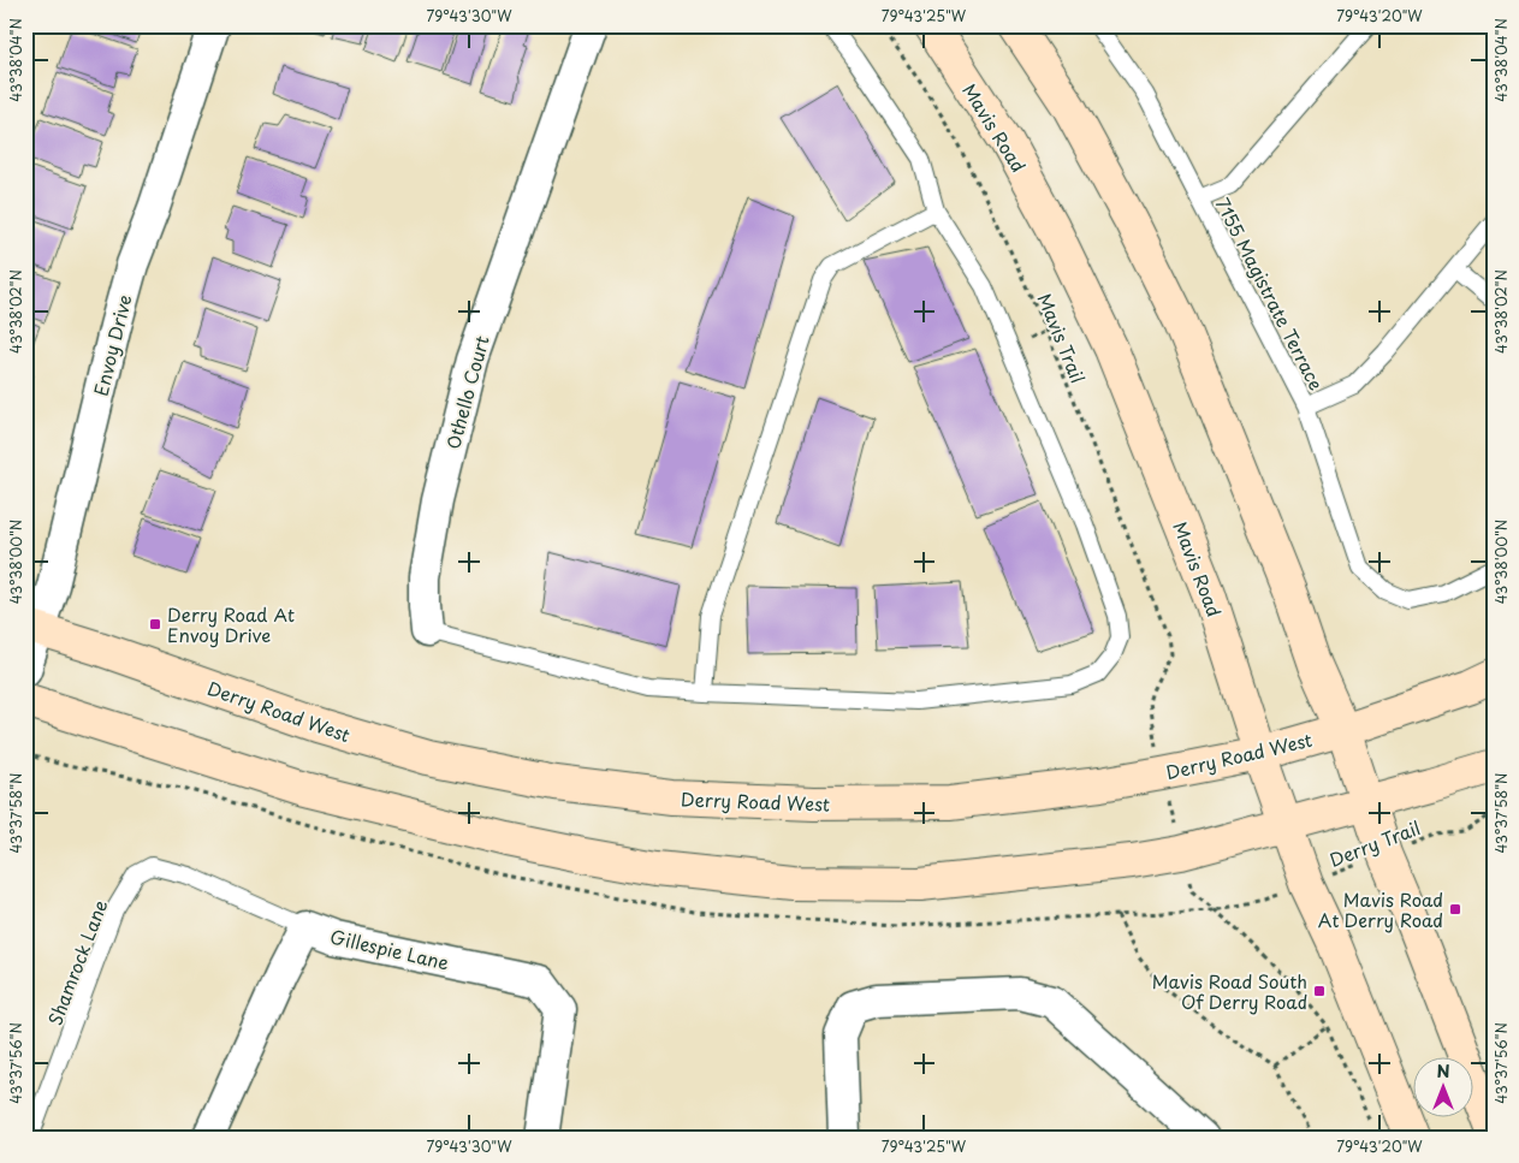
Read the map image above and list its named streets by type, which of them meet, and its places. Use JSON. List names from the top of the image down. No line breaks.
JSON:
{"streets":{"main road":["Mavis Road","Derry Road West"],"street":["Envoy Drive","Othello Court","Gillespie Lane"],"lane":["7155 Magistrate Terrace","Shamrock Lane"],"path":["Mavis Trail","Derry Trail"]},"crossings":[["Mavis Road","Derry Road West"],["Mavis Road","Derry Trail"],["Mavis Trail","Derry Road West"],["Envoy Drive","Derry Road West"],["Gillespie Lane","Shamrock Lane"]],"places":{"transit":["Derry Road At Envoy Drive","Mavis Road At Derry Road","Mavis Road South Of Derry Road"]},"north":"top","coordinates":["79°43'30\"W","79°43'25\"W","79°43'20\"W","43°38'04\"N","43°38'02\"N","43°38'00\"N","43°37'58\"N","43°37'56\"N"]}
